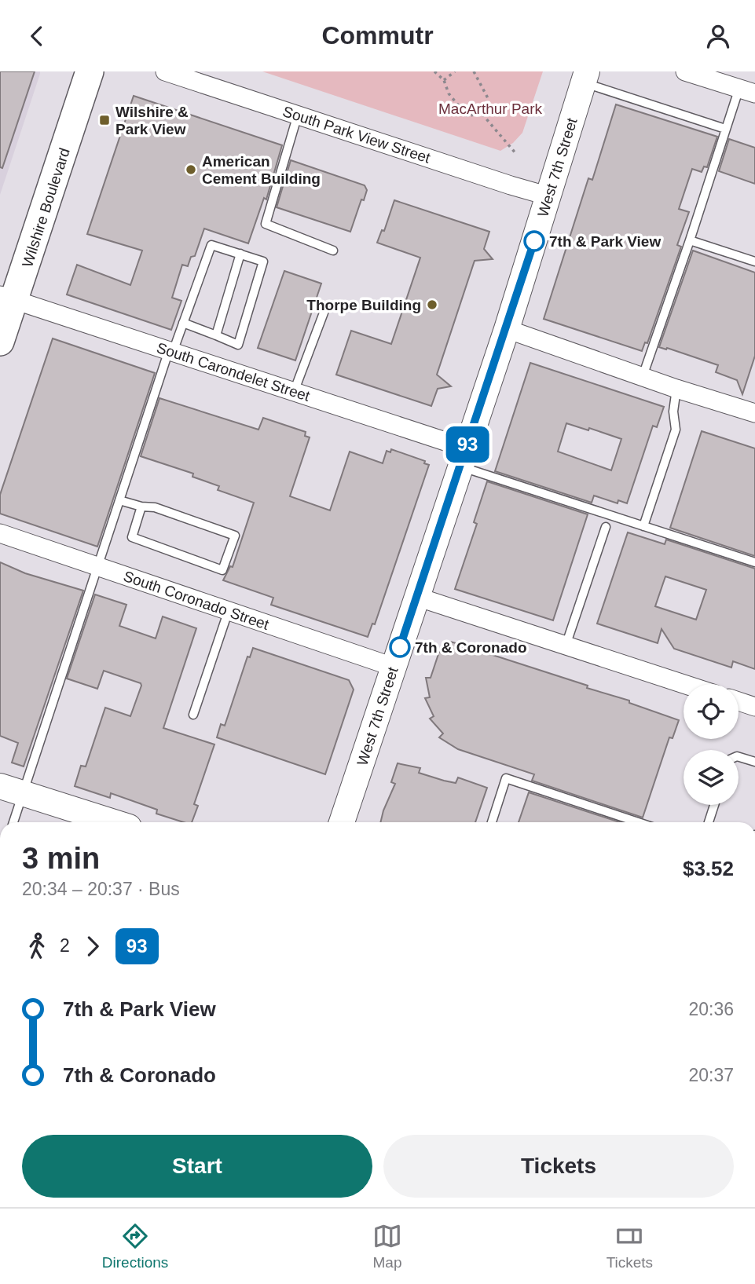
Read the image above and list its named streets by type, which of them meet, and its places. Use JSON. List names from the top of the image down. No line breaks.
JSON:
{"streets":{"main road":["Wilshire Boulevard"],"street":["South Park View Street","West 7th Street","South Carondelet Street","South Coronado Street"]},"crossings":[["South Park View Street","West 7th Street"],["West 7th Street","South Carondelet Street"],["West 7th Street","South Coronado Street"],["Wilshire Boulevard","South Carondelet Street"]],"parks":["MacArthur Park"],"places":{"transit":["Wilshire & Park View"],"other":["American Cement Building","7th & Park View","Thorpe Building","7th & Coronado"]},"lines":["bus line 93"],"page":{"header":"Commutr","on_map":"93","heading":["3 min","20:34 – 20:37 · Bus","$3.52"],"legs":["2","93"],"list":[{"name":"7th & Park View","value":"20:36"},{"name":"7th & Coronado","value":"20:37"}],"buttons":["Start","Tickets"],"tabs":["Directions","Map","Tickets"]}}
